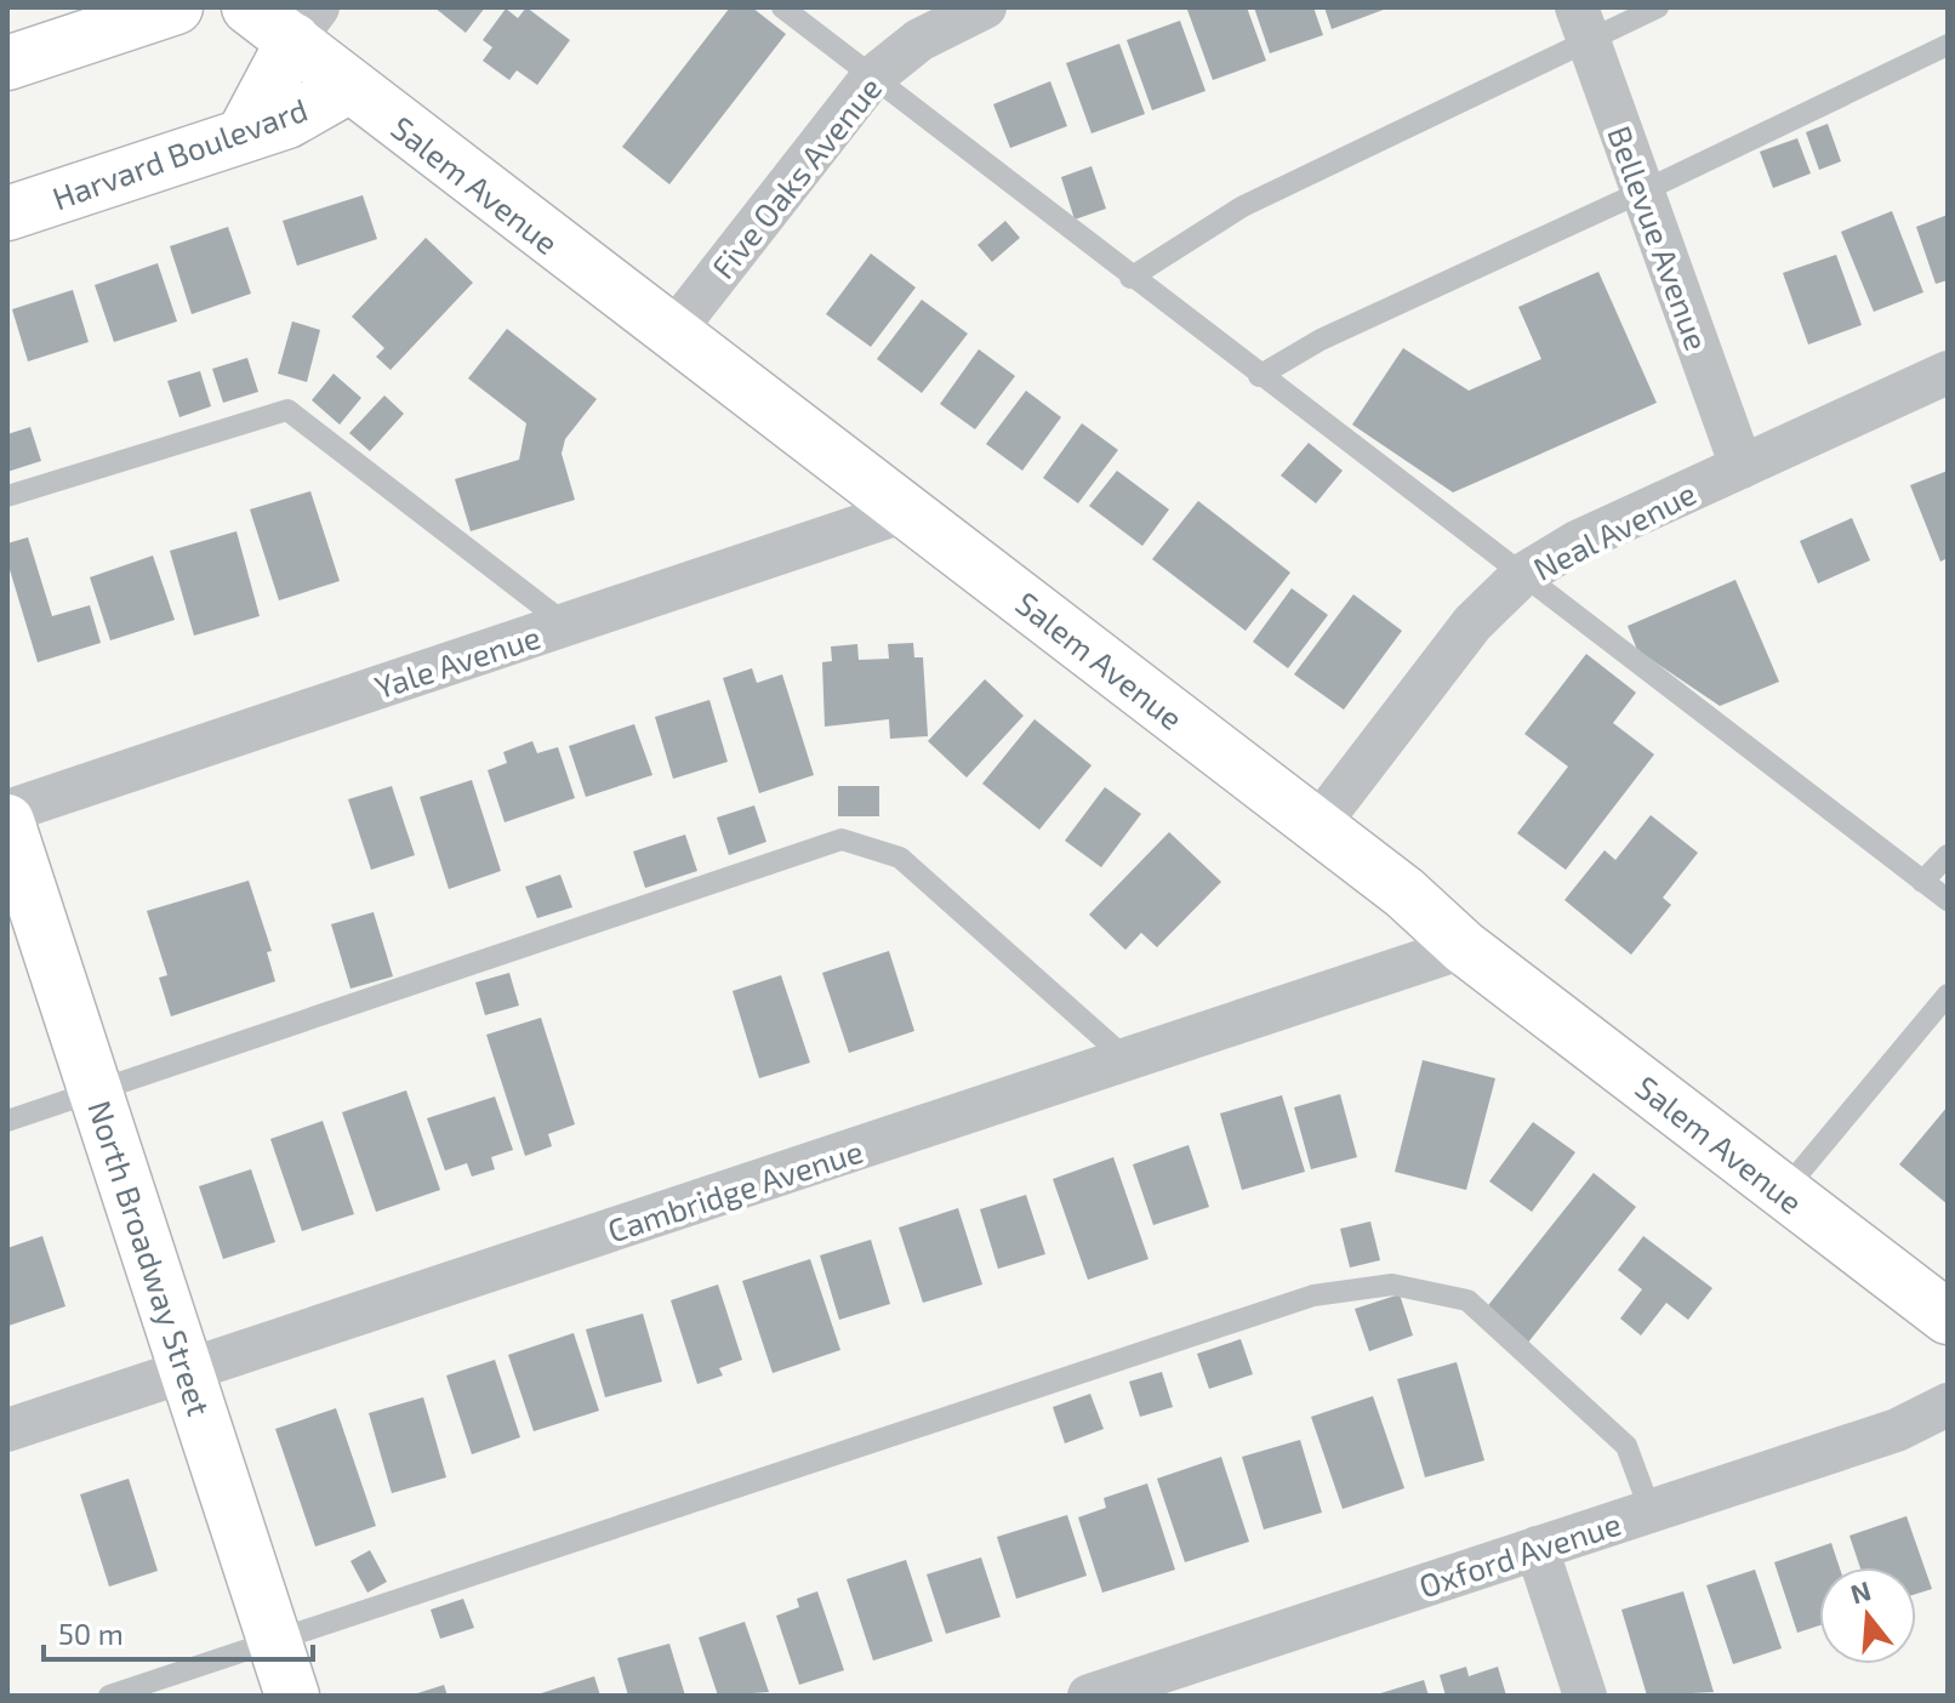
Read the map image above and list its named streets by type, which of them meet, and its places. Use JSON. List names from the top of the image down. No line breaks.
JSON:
{"streets":{"main road":["Harvard Boulevard","Salem Avenue","North Broadway Street"],"street":["Five Oaks Avenue","Bellevue Avenue","Neal Avenue","Yale Avenue","Cambridge Avenue","Oxford Avenue"]},"crossings":[["Harvard Boulevard","Salem Avenue"],["Five Oaks Avenue","Salem Avenue"],["Salem Avenue","Neal Avenue"],["Salem Avenue","Yale Avenue"],["Salem Avenue","Cambridge Avenue"],["Bellevue Avenue","Neal Avenue"],["Cambridge Avenue","North Broadway Street"]],"scale_bar":"50 m","north":"top"}
